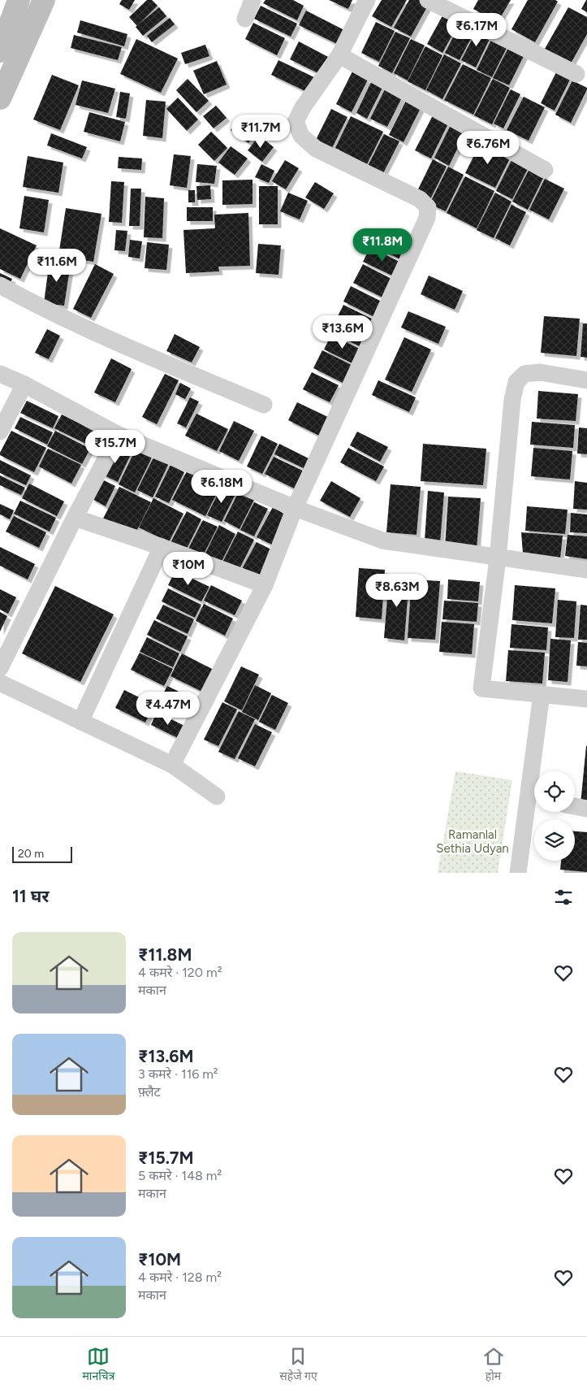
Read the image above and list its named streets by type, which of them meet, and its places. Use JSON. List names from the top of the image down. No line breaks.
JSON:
{"parks":["Ramanlal Sethia Udyan"],"scale_bar":"20 m","page":{"price":["₹6.17M","₹11.7M","₹6.76M","₹11.8M","₹11.6M","₹13.6M","₹15.7M","₹6.18M","₹10M","₹8.63M","₹4.47M"],"scale":"20 m","heading":"11 घर","list":[{"name":"₹11.8M","note":"4 कमरे · 120 m² · मकान"},{"name":"₹13.6M","note":"3 कमरे · 116 m² · फ़्लैट"},{"name":"₹15.7M","note":"5 कमरे · 148 m² · मकान"},{"name":"₹10M","note":"4 कमरे · 128 m² · मकान"}],"tabs":["मानचित्र","सहेजे गए","होम"]}}
